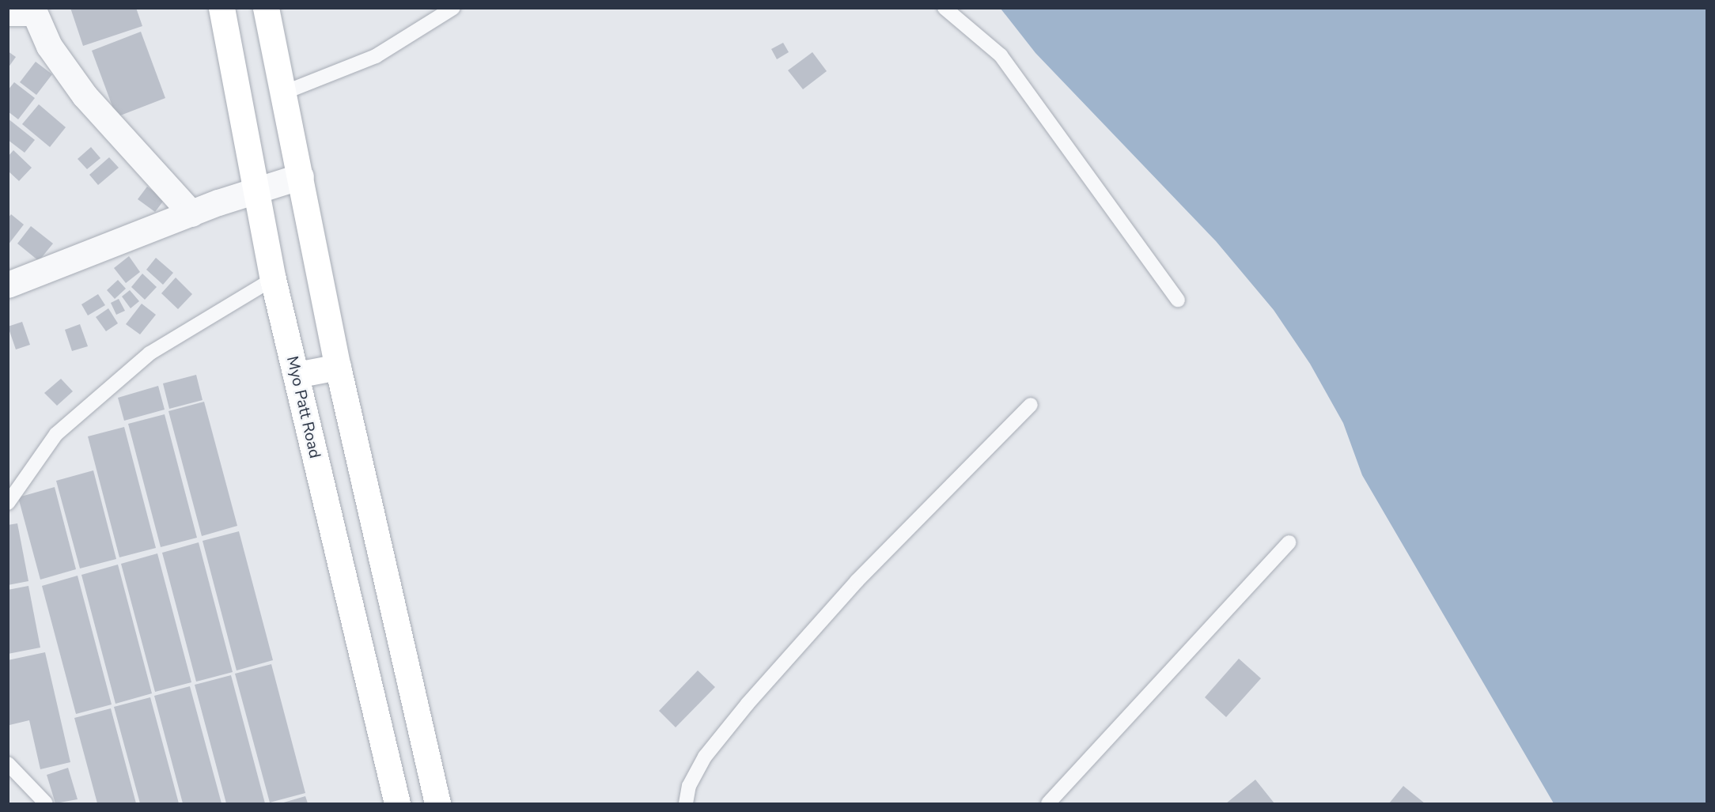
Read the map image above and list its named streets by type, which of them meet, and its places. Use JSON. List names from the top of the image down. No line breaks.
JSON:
{"streets":{"main road":["Myo Patt Road"]}}
